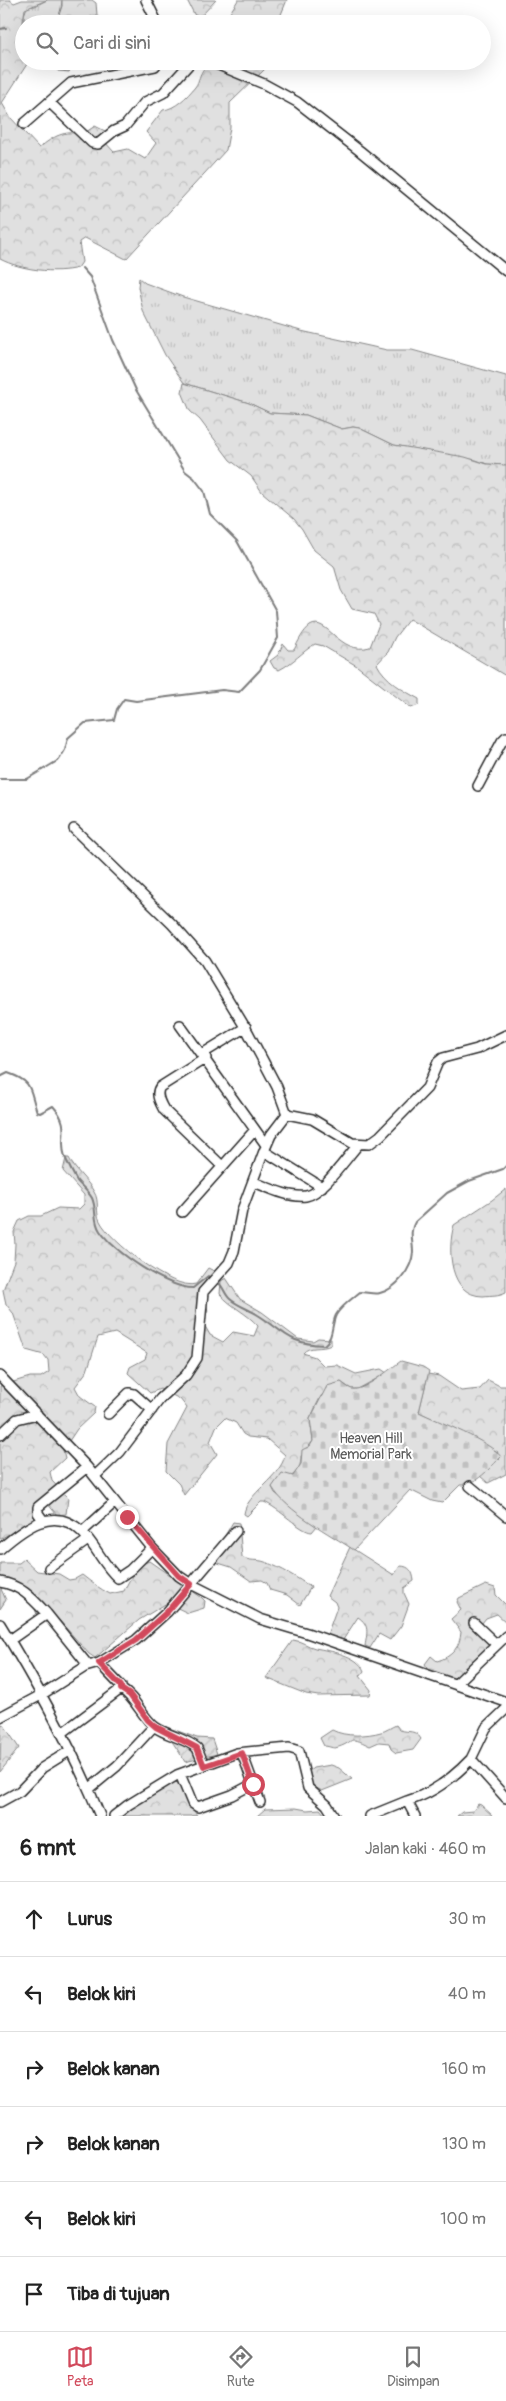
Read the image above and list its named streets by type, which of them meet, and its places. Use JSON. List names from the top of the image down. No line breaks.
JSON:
{"parks":["Heaven Hill Memorial Park"],"page":{"search":"Cari di sini","heading":["6 mnt","Jalan kaki · 460 m"],"list":[["Lurus","30 m"],["Belok kiri","40 m"],["Belok kanan","160 m"],["Belok kanan","130 m"],["Belok kiri","100 m"],"Tiba di tujuan"],"nav":["Peta","Rute","Disimpan"]}}
